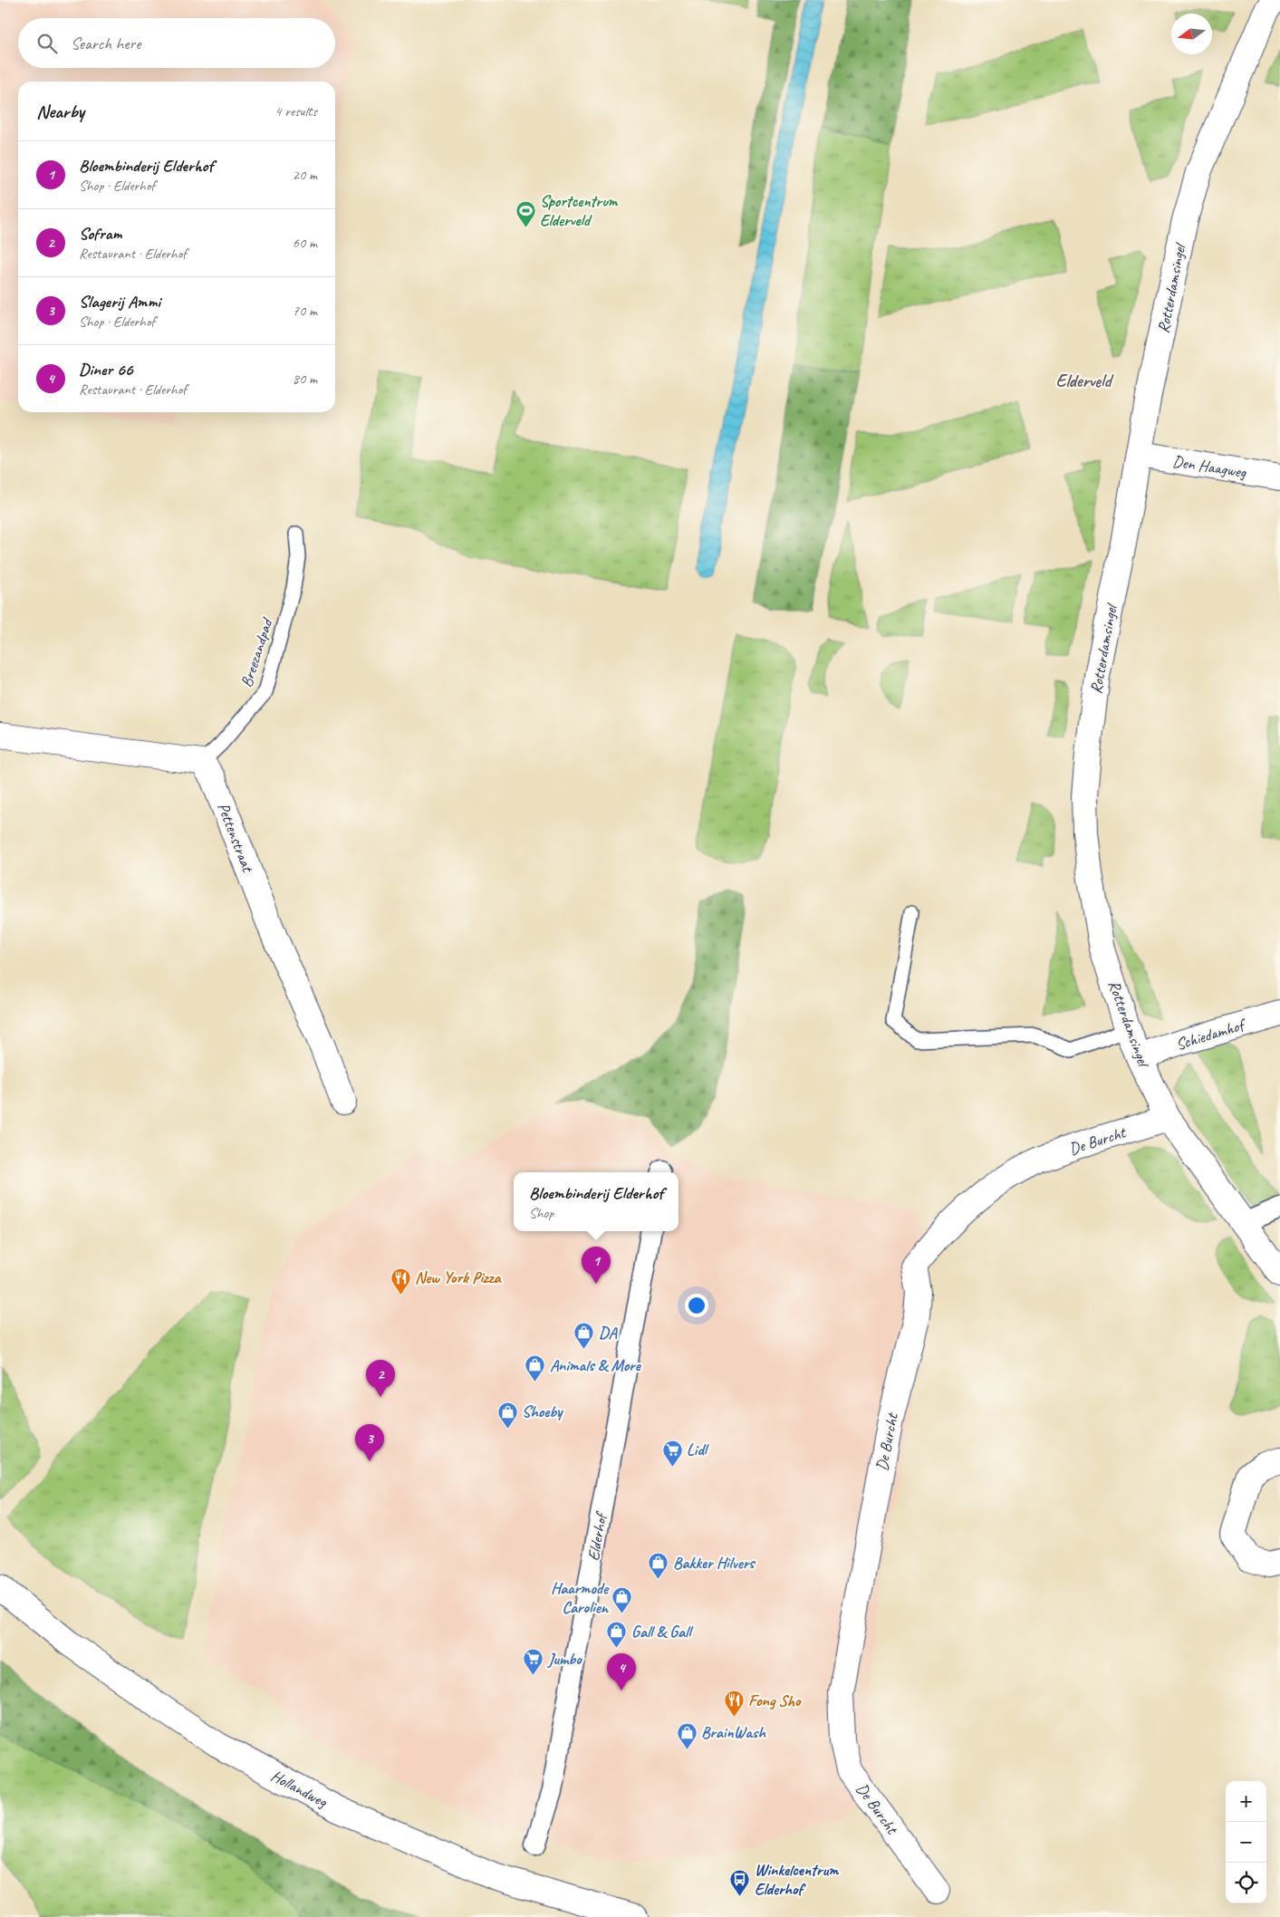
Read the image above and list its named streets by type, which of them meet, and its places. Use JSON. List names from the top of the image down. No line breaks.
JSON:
{"streets":{"street":["Rotterdamsingel","Den Haagweg","Pettenstraat","Schiedamhof","De Burcht","Elderhof","Hollandweg"],"lane":["Breezandpad"]},"crossings":[["Rotterdamsingel","Den Haagweg"],["Rotterdamsingel","Schiedamhof"],["Rotterdamsingel","De Burcht"],["Breezandpad","Pettenstraat"]],"districts":["Elderveld"],"places":{"sports":["Sportcentrum Elderveld"],"restaurant":["New York Pizza","Fong Sho"],"shop":["DA","Animals & More","Shoeby","Bakker Hilvers","Haarmode Carolien","Gall & Gall","BrainWash"],"supermarket":["Lidl","Jumbo"],"bus stop":["Winkelcentrum Elderhof"]},"north":"left","page":{"search":"Search here","heading":["Nearby","4 results"],"list":[{"mark":"1","name":"Bloembinderij Elderhof","note":"Shop · Elderhof","value":"20 m"},{"mark":"2","name":"Sofram","note":"Restaurant · Elderhof","value":"60 m"},{"mark":"3","name":"Slagerij Ammi","note":"Shop · Elderhof","value":"70 m"},{"mark":"4","name":"Diner 66","note":"Restaurant · Elderhof","value":"80 m"}],"popup":["Bloembinderij Elderhof","Shop"],"pins":["1","2","3","4"],"map_buttons":["+","−"]}}
